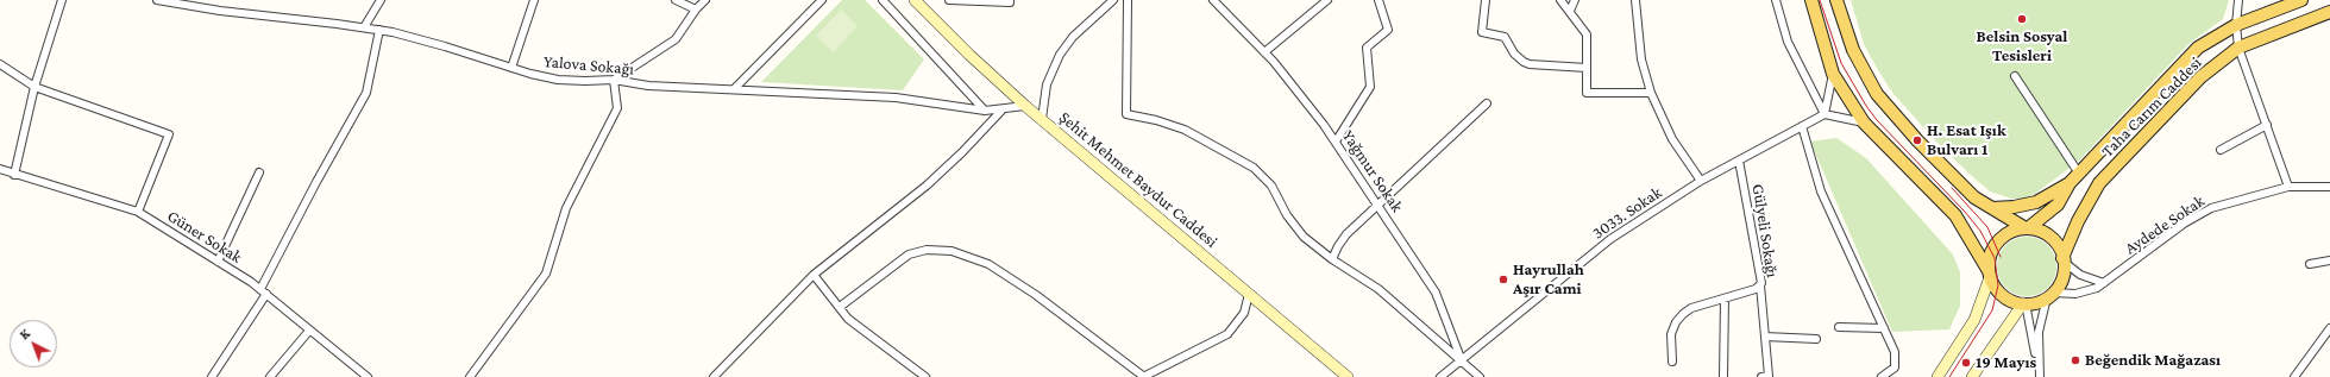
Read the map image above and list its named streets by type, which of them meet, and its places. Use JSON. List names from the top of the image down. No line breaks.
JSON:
{"streets":{"main road":["Taha Carım Caddesi"],"street":["Yalova Sokağı","Yağmur Sokak","Şehit Mehmet Baydur Caddesi","3033. Sokak","Aydede Sokak","Gülyeli Sokağı","Güner Sokak"]},"crossings":[["Yalova Sokağı","Şehit Mehmet Baydur Caddesi"],["Taha Carım Caddesi","Aydede Sokak"],["Yağmur Sokak","3033. Sokak"],["3033. Sokak","Gülyeli Sokağı"]],"places":["Belsin Sosyal Tesisleri","H. Esat Işık Bulvarı 1","Hayrullah Aşır Cami","Beğendik Mağazası","19 Mayıs"],"north":"top left"}
